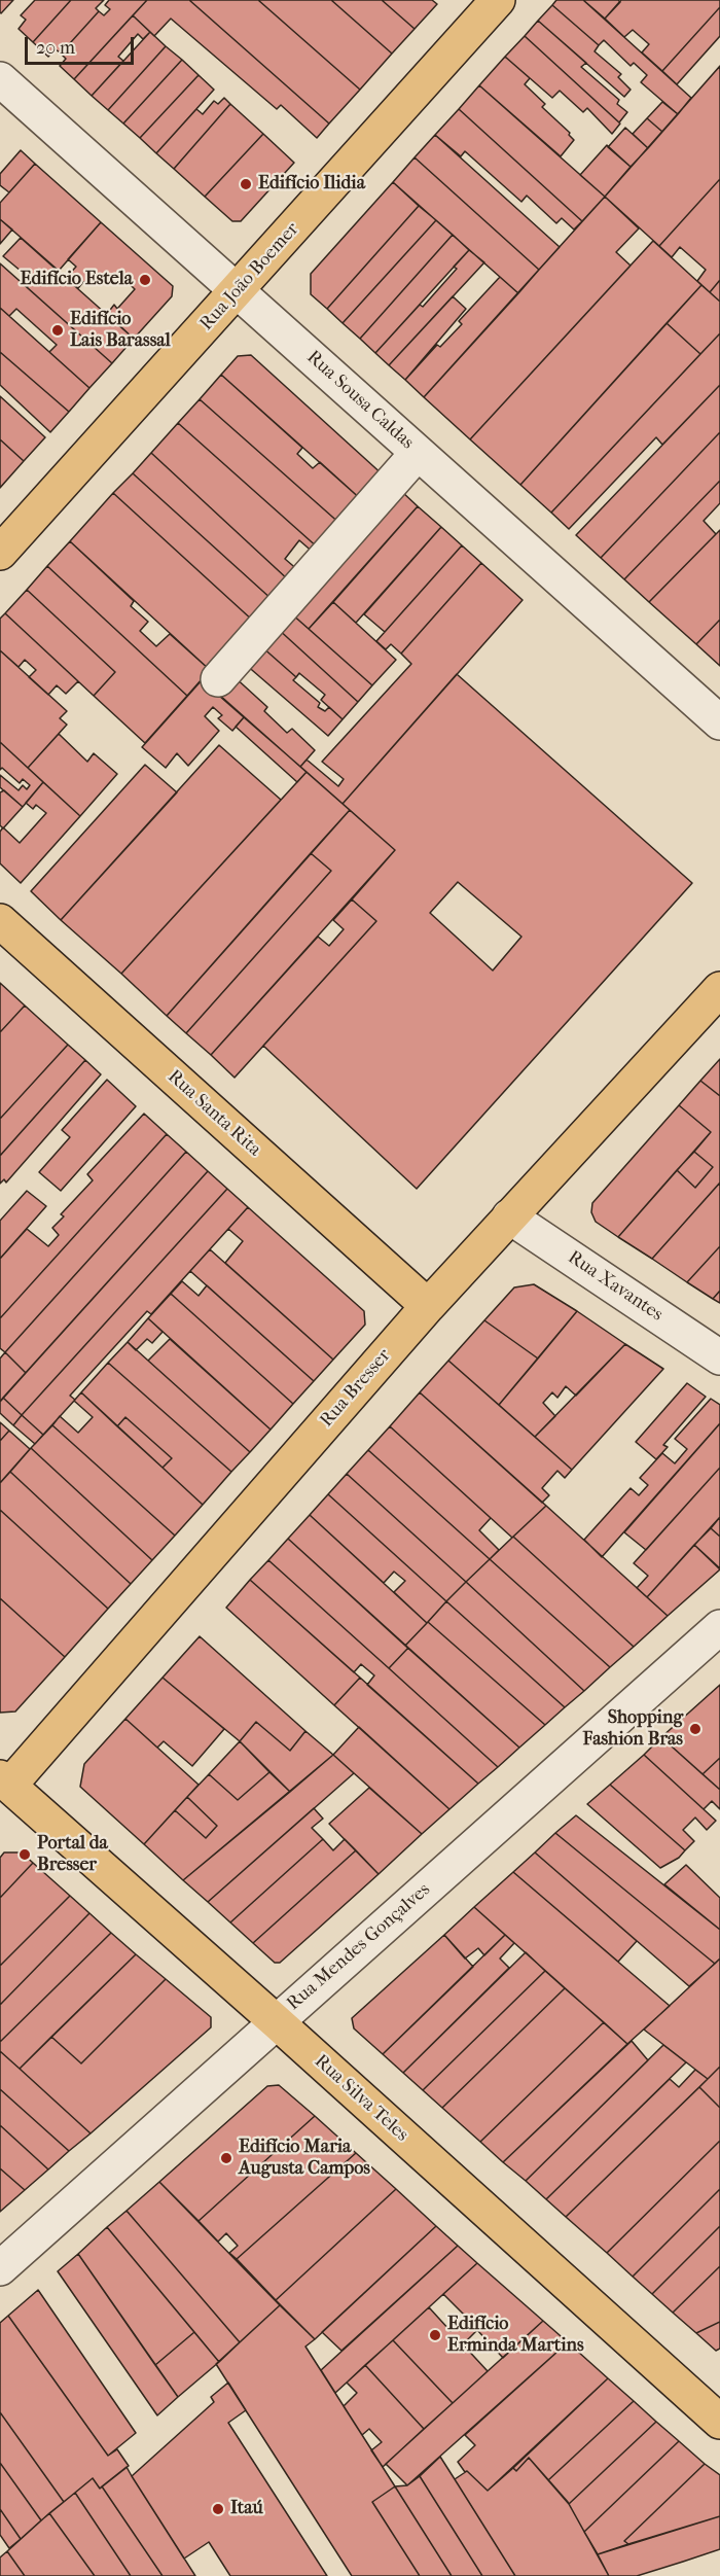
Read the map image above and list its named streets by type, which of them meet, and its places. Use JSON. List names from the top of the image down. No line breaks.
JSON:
{"streets":{"main road":["Rua João Boemer","Rua Santa Rita","Rua Bresser","Rua Silva Teles"],"street":["Rua Sousa Caldas","Rua Xavantes","Rua Mendes Gonçalves"]},"crossings":[["Rua João Boemer","Rua Sousa Caldas"],["Rua Santa Rita","Rua Bresser"],["Rua Xavantes","Rua Bresser"],["Rua Bresser","Rua Silva Teles"],["Rua Mendes Gonçalves","Rua Silva Teles"]],"places":["Edifício Ilidia","Edifício Estela","Edifício Lais Barassal","Shopping Fashion Bras","Portal da Bresser","Edifício Maria Augusta Campos","Edifício Erminda Martins","Itaú"],"scale_bar":"20 m"}
